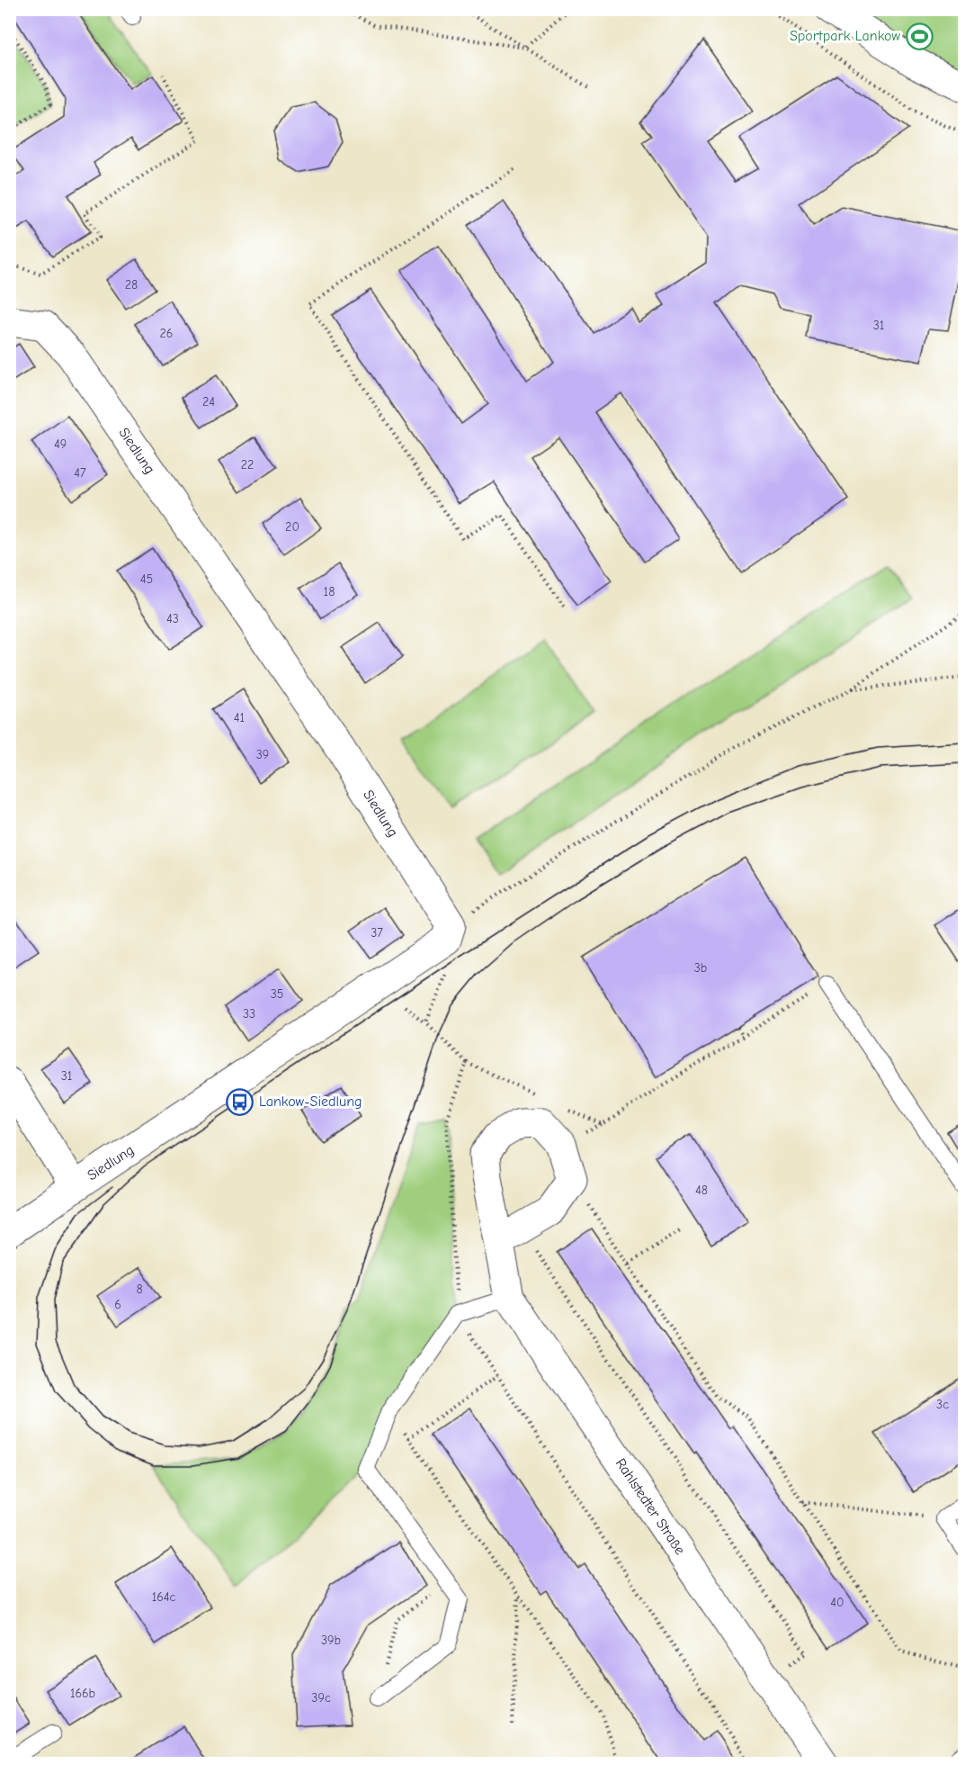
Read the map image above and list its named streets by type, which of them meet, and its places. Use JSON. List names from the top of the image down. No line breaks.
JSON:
{"streets":{"street":["Siedlung","Rahlstedter Straße"]},"places":{"sports":["Sportpark Lankow"],"bus stop":["Lankow-Siedlung"]},"house_numbers":["28","31","26","24","49","22","47","20","45","18","43","41","39","37","3b","35","33","31","48","8","6","3c","164c","40","39b","166b","39c"]}
